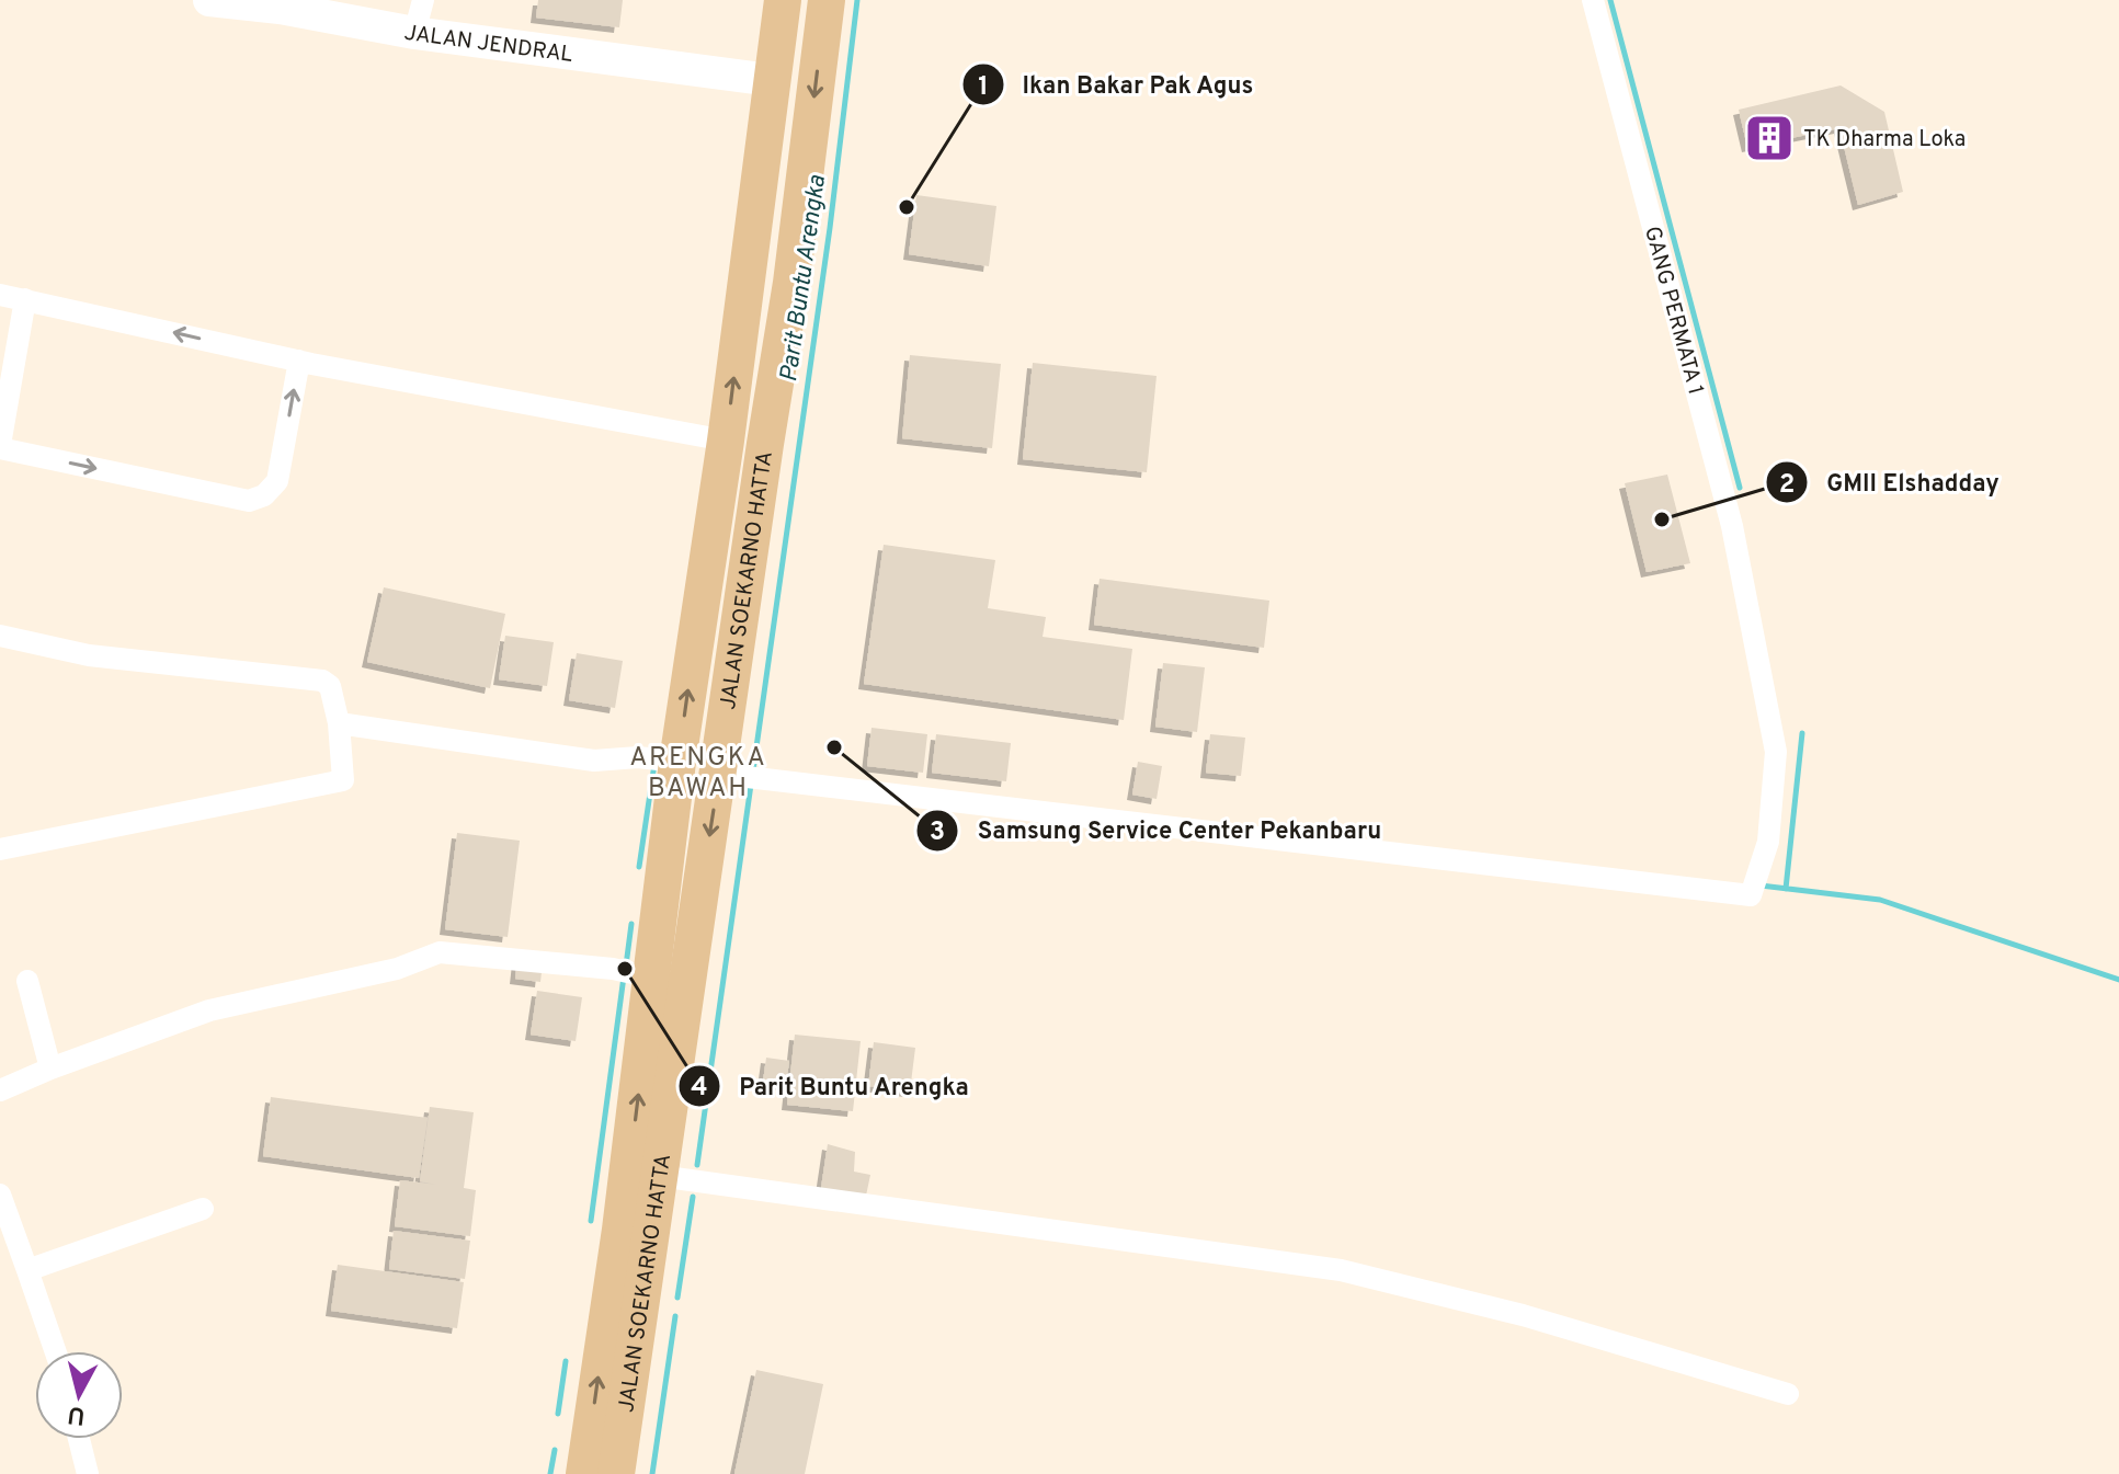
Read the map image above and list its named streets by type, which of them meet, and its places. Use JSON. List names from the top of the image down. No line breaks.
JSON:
{"streets":{"main road":["JALAN JENDRAL","JALAN SOEKARNO HATTA"],"street":["GANG PERMATA 1"]},"crossings":[["JALAN JENDRAL","JALAN SOEKARNO HATTA"],["GANG PERMATA 1","JALAN SOEKARNO HATTA"]],"districts":["ARENGKA BAWAH"],"water":["Parit Buntu Arengka"],"places":{"building":["TK Dharma Loka"],"other":["Ikan Bakar Pak Agus","GMII Elshadday","Samsung Service Center Pekanbaru","Parit Buntu Arengka"]},"north":"bottom"}
